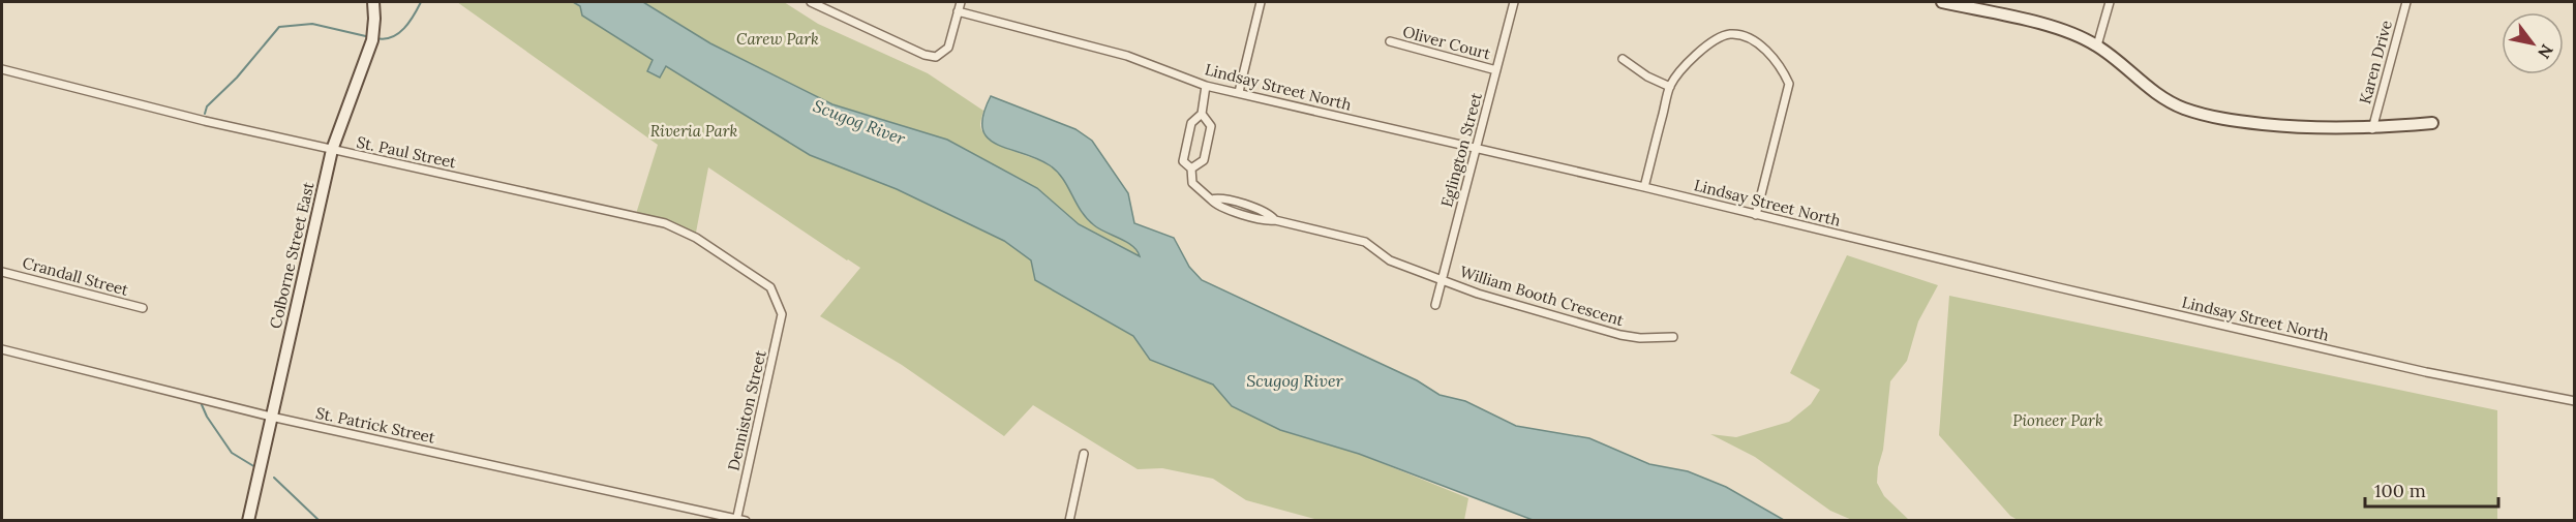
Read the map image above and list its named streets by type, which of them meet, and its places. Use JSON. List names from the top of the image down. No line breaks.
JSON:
{"streets":{"main road":["Colborne Street East"],"street":["Oliver Court","Karen Drive","Lindsay Street North","Eglington Street","St. Paul Street","Crandall Street","William Booth Crescent","Denniston Street","St. Patrick Street"]},"crossings":[["Oliver Court","Eglington Street"],["Lindsay Street North","Eglington Street"],["Eglington Street","William Booth Crescent"],["St. Paul Street","Colborne Street East"],["St. Paul Street","Denniston Street"],["Colborne Street East","St. Patrick Street"],["Denniston Street","St. Patrick Street"]],"water":["Scugog River"],"parks":["Carew Park","Riveria Park","Pioneer Park"],"scale_bar":"100 m","north":"bottom right"}
